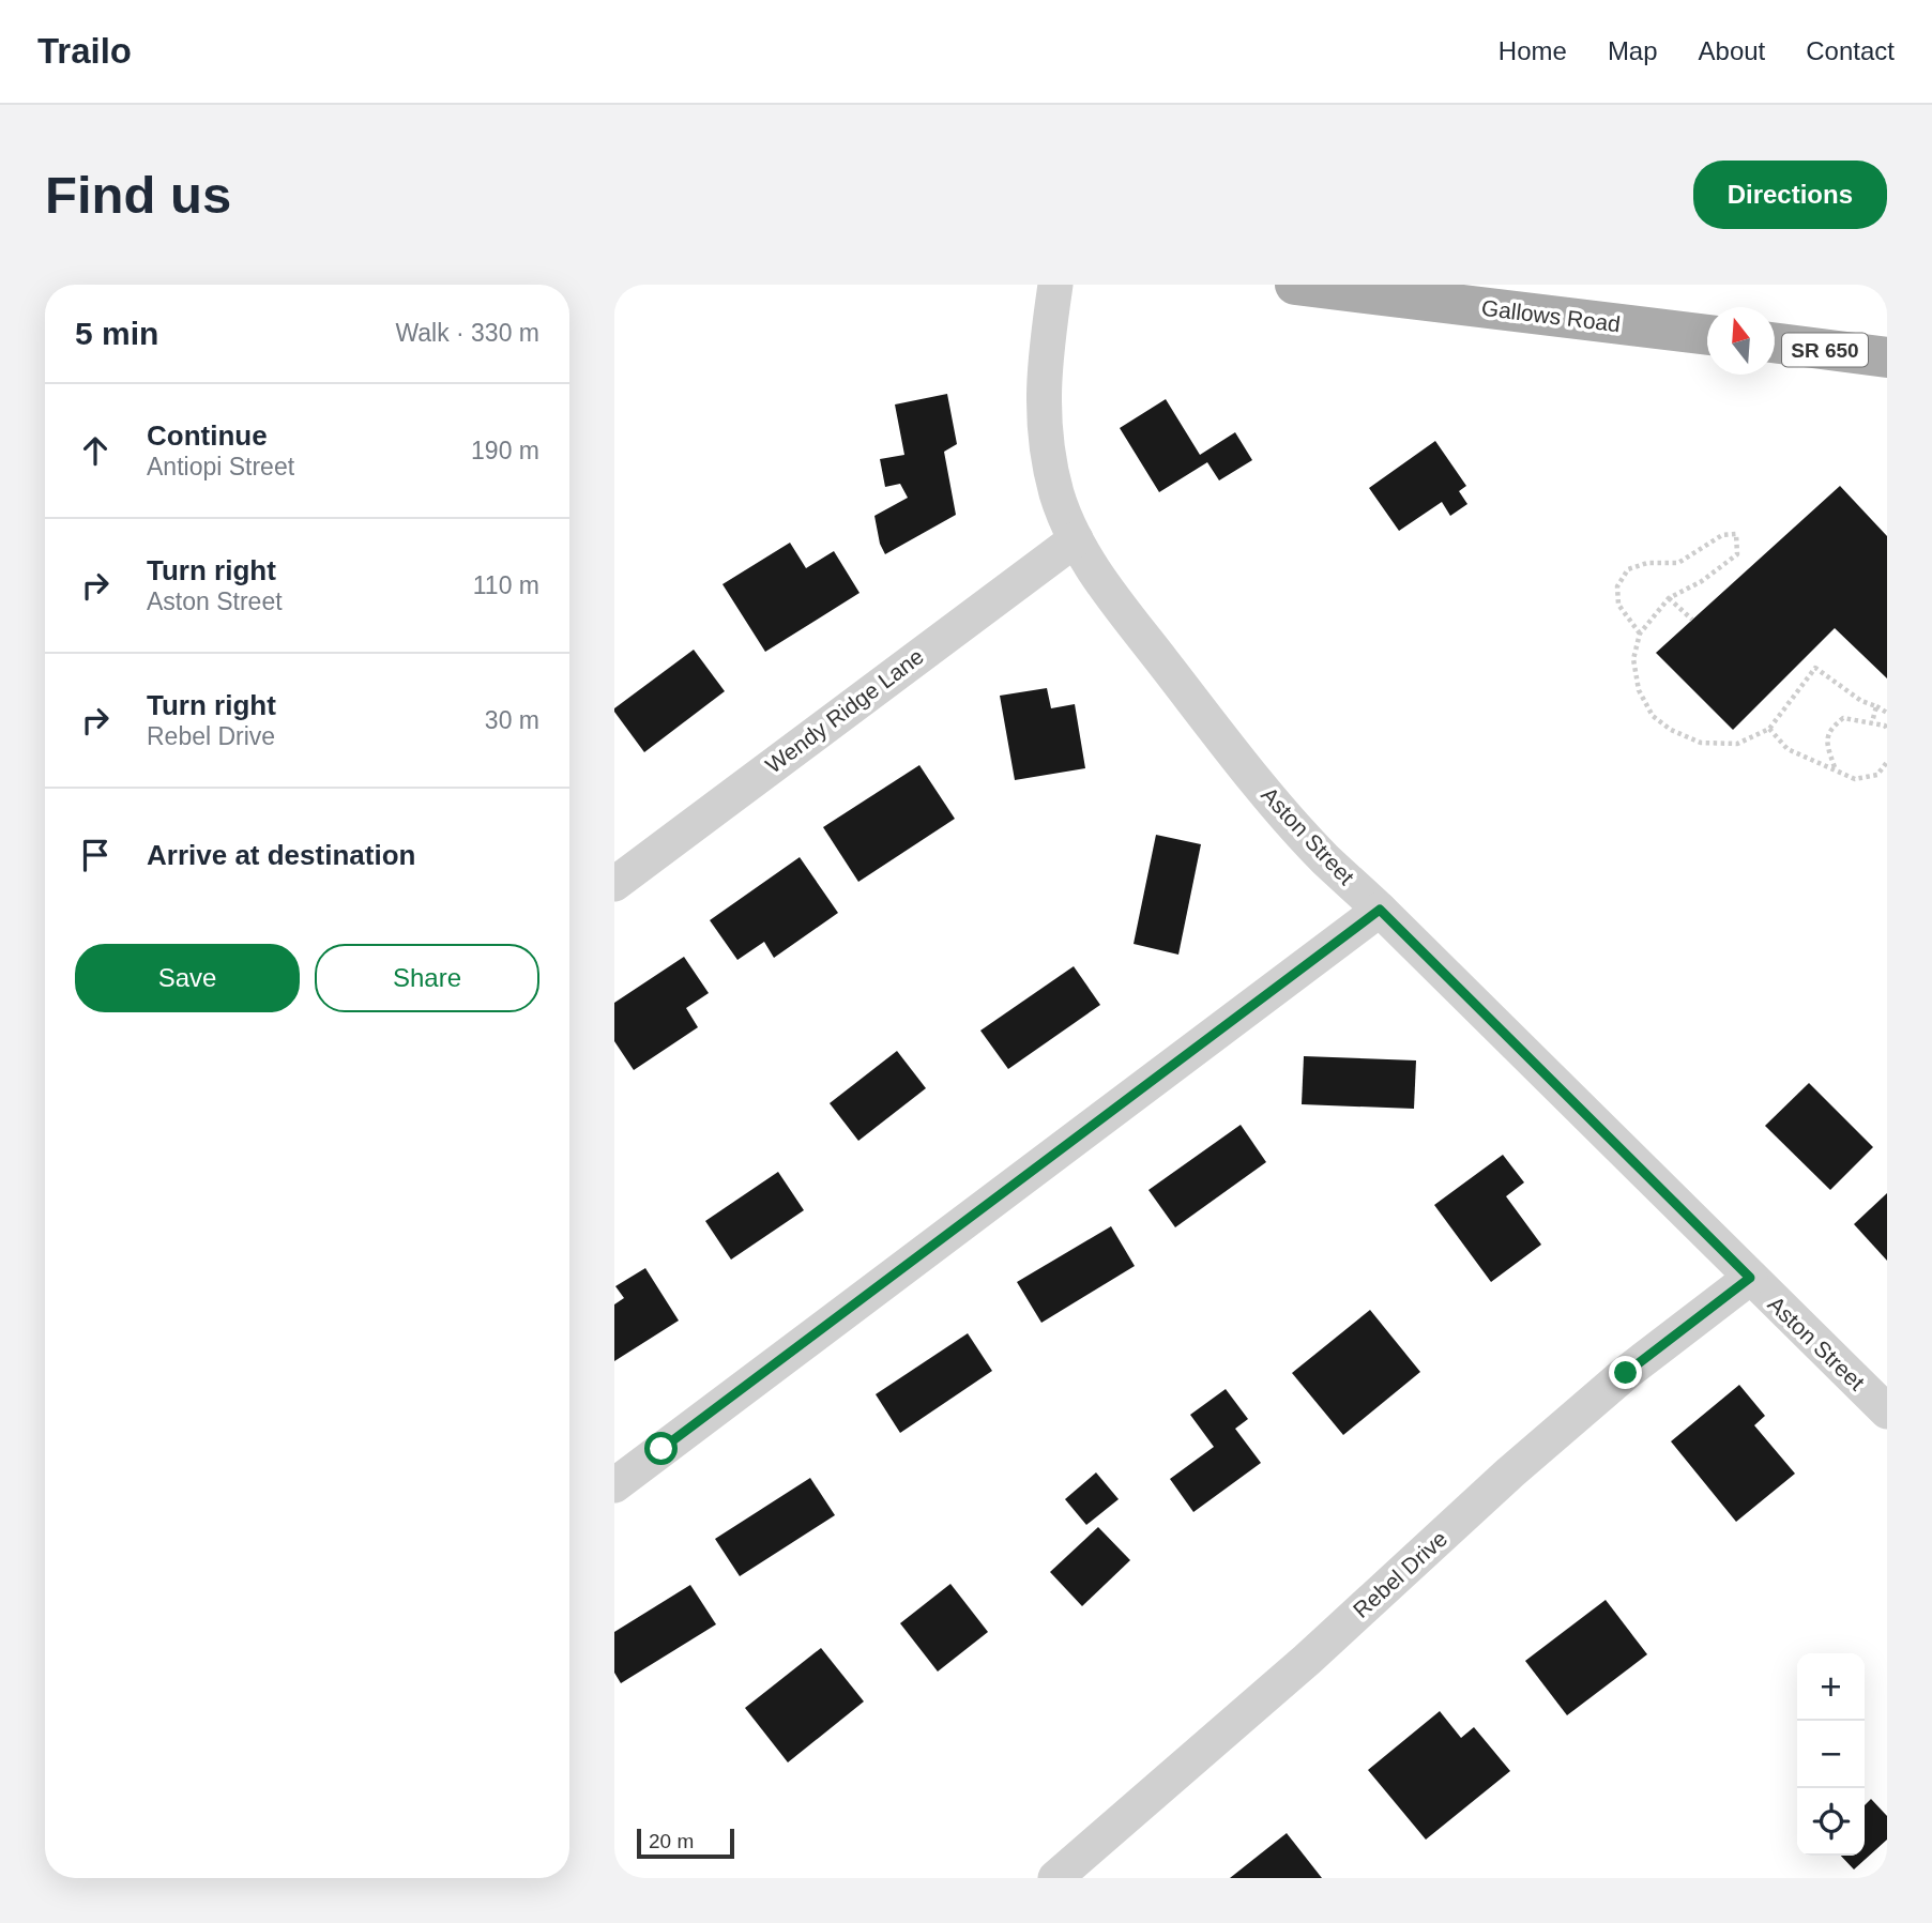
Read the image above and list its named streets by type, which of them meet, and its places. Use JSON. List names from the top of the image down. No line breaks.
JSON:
{"streets":{"main road":["Gallows Road","SR 650"],"street":["Wendy Ridge Lane","Aston Street","Rebel Drive"]},"crossings":[["Wendy Ridge Lane","Aston Street"],["Aston Street","Rebel Drive"]],"scale_bar":"20 m","north":"top","page":{"header":"Trailo","nav":["Home","Map","About","Contact"],"buttons":["Directions",["Save","Share"]],"title":"Find us","heading":["5 min","Walk · 330 m"],"list":[["Continue","Antiopi Street","190 m"],["Turn right","Aston Street","110 m"],["Turn right","Rebel Drive","30 m"],"Arrive at destination"],"map_buttons":["+","−"],"scale":"20 m"}}
